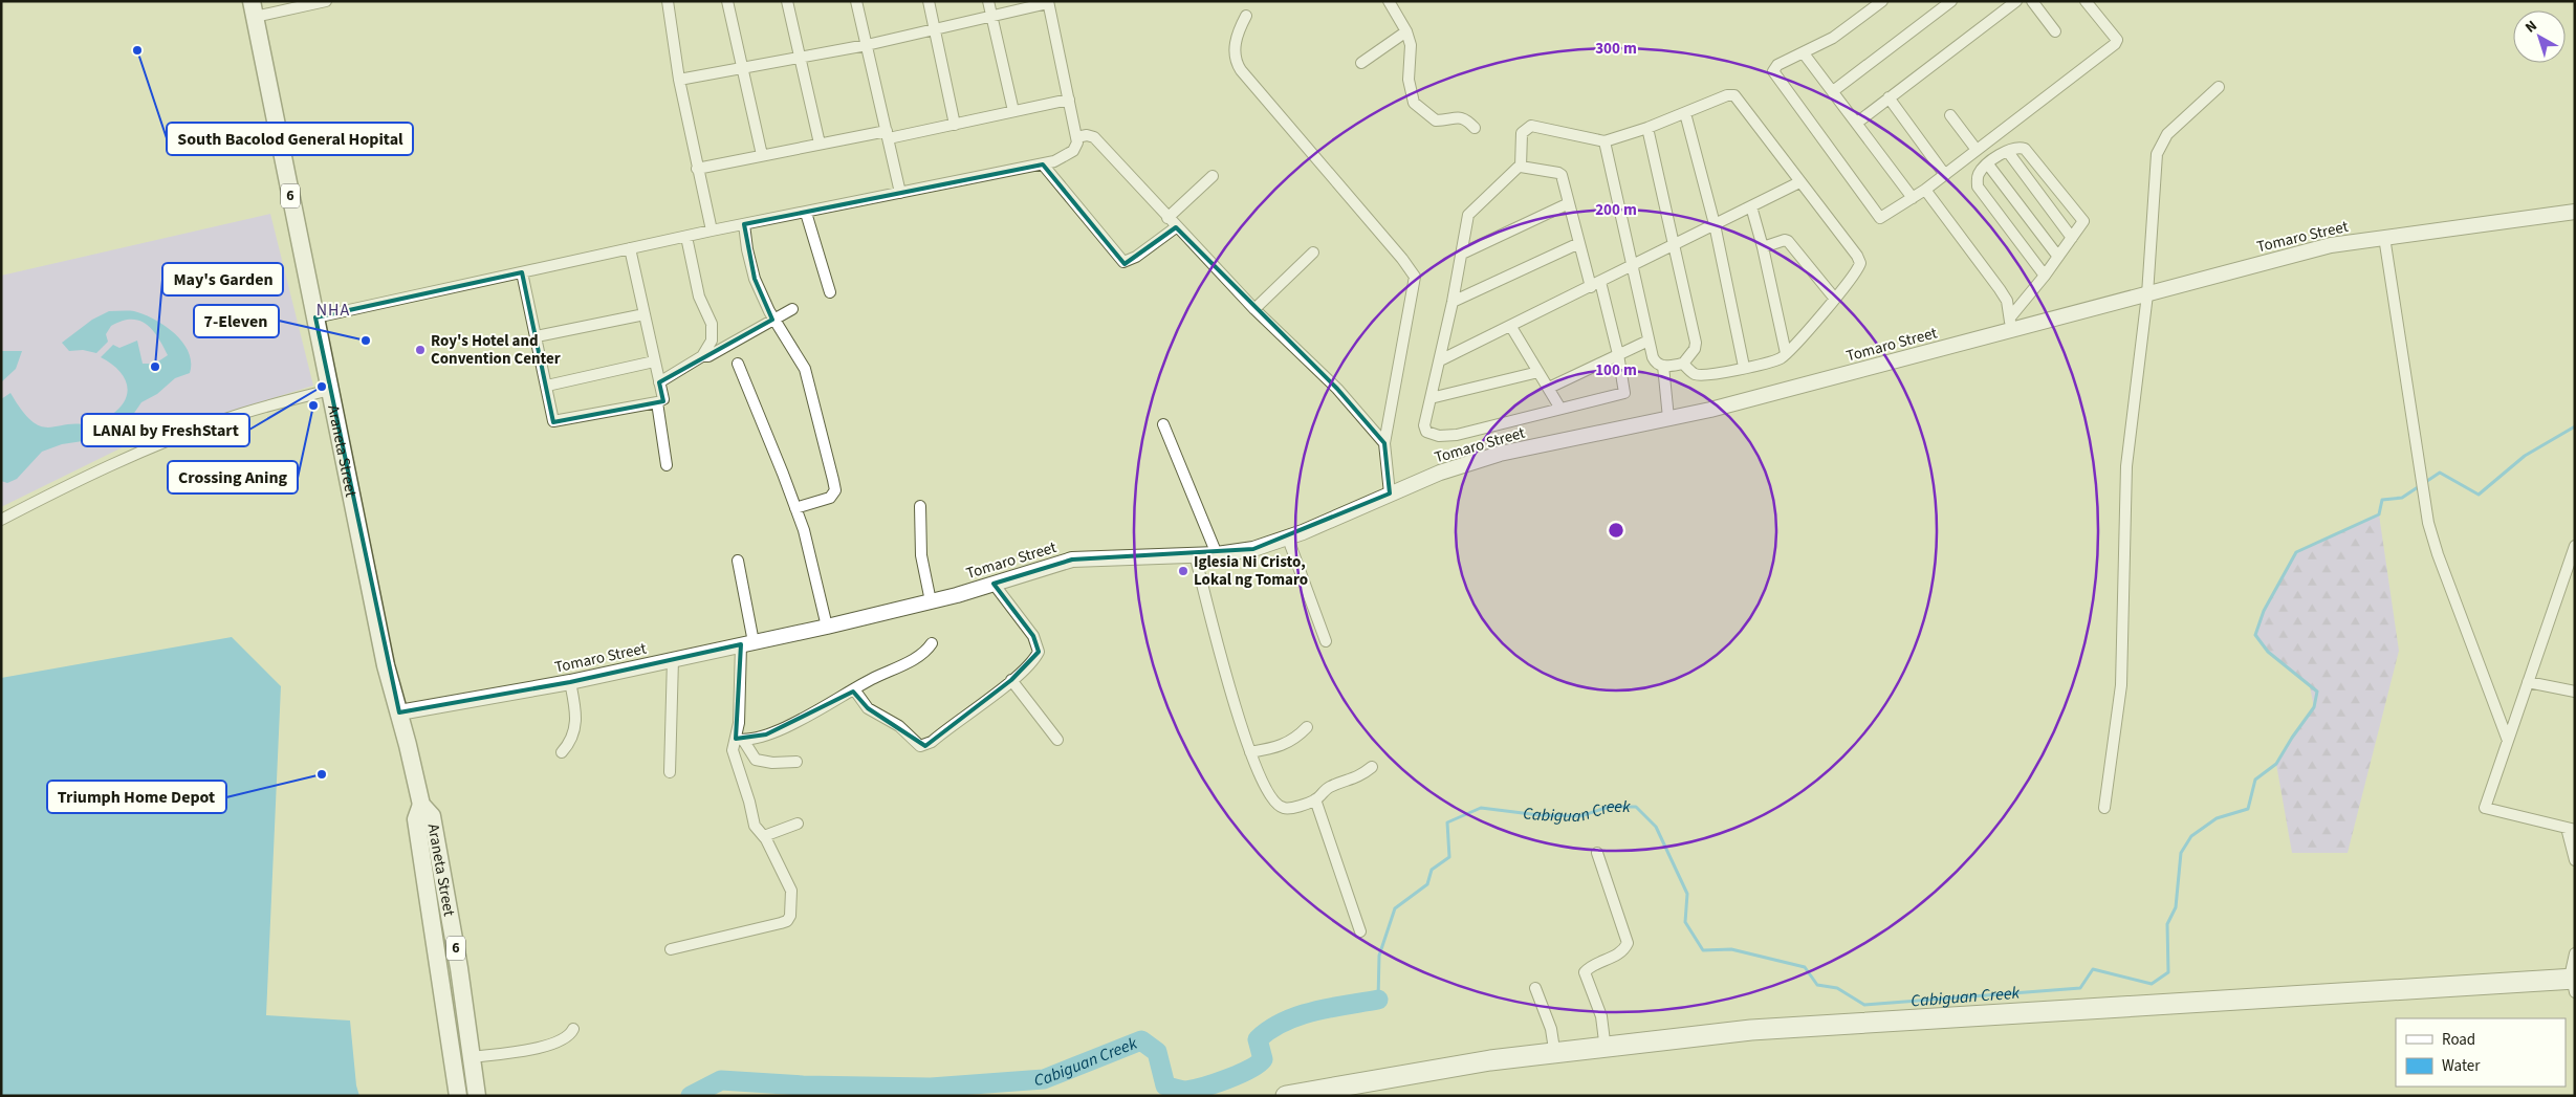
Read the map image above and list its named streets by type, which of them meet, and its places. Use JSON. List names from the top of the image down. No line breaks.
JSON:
{"streets":{"main road":["6","Araneta Street"],"street":["Tomaro Street"]},"crossings":[["Tomaro Street","Araneta Street"]],"districts":["NHA"],"water":["Cabiguan Creek"],"places":["South Bacolod General Hopital","7-Eleven","Roy's Hotel and Convention Center","May's Garden","LANAI by FreshStart","Crossing Aning","Iglesia Ni Cristo, Lokal ng Tomaro","Triumph Home Depot"],"legend":["Road","Water"],"north":"top left","rings":["300 m","200 m","100 m"]}
